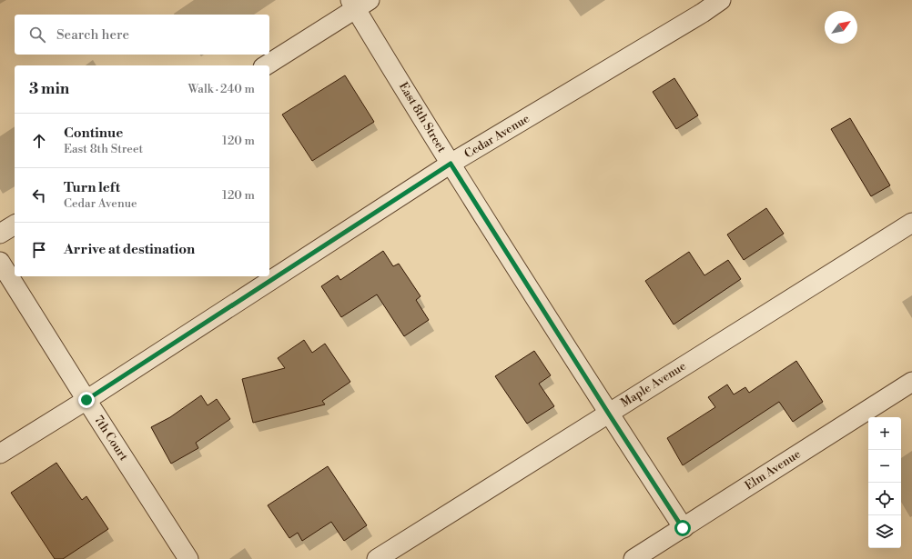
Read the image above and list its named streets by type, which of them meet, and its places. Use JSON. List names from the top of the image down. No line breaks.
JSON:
{"streets":{"street":["East 8th Street","Cedar Avenue","Maple Avenue","7th Court","Elm Avenue"]},"crossings":[["East 8th Street","Cedar Avenue"],["East 8th Street","Maple Avenue"],["East 8th Street","Elm Avenue"],["Cedar Avenue","7th Court"]],"north":"top right","page":{"search":"Search here","heading":["3 min","Walk · 240 m"],"list":[["Continue","East 8th Street","120 m"],["Turn left","Cedar Avenue","120 m"],"Arrive at destination"],"map_buttons":["+","−"]}}
